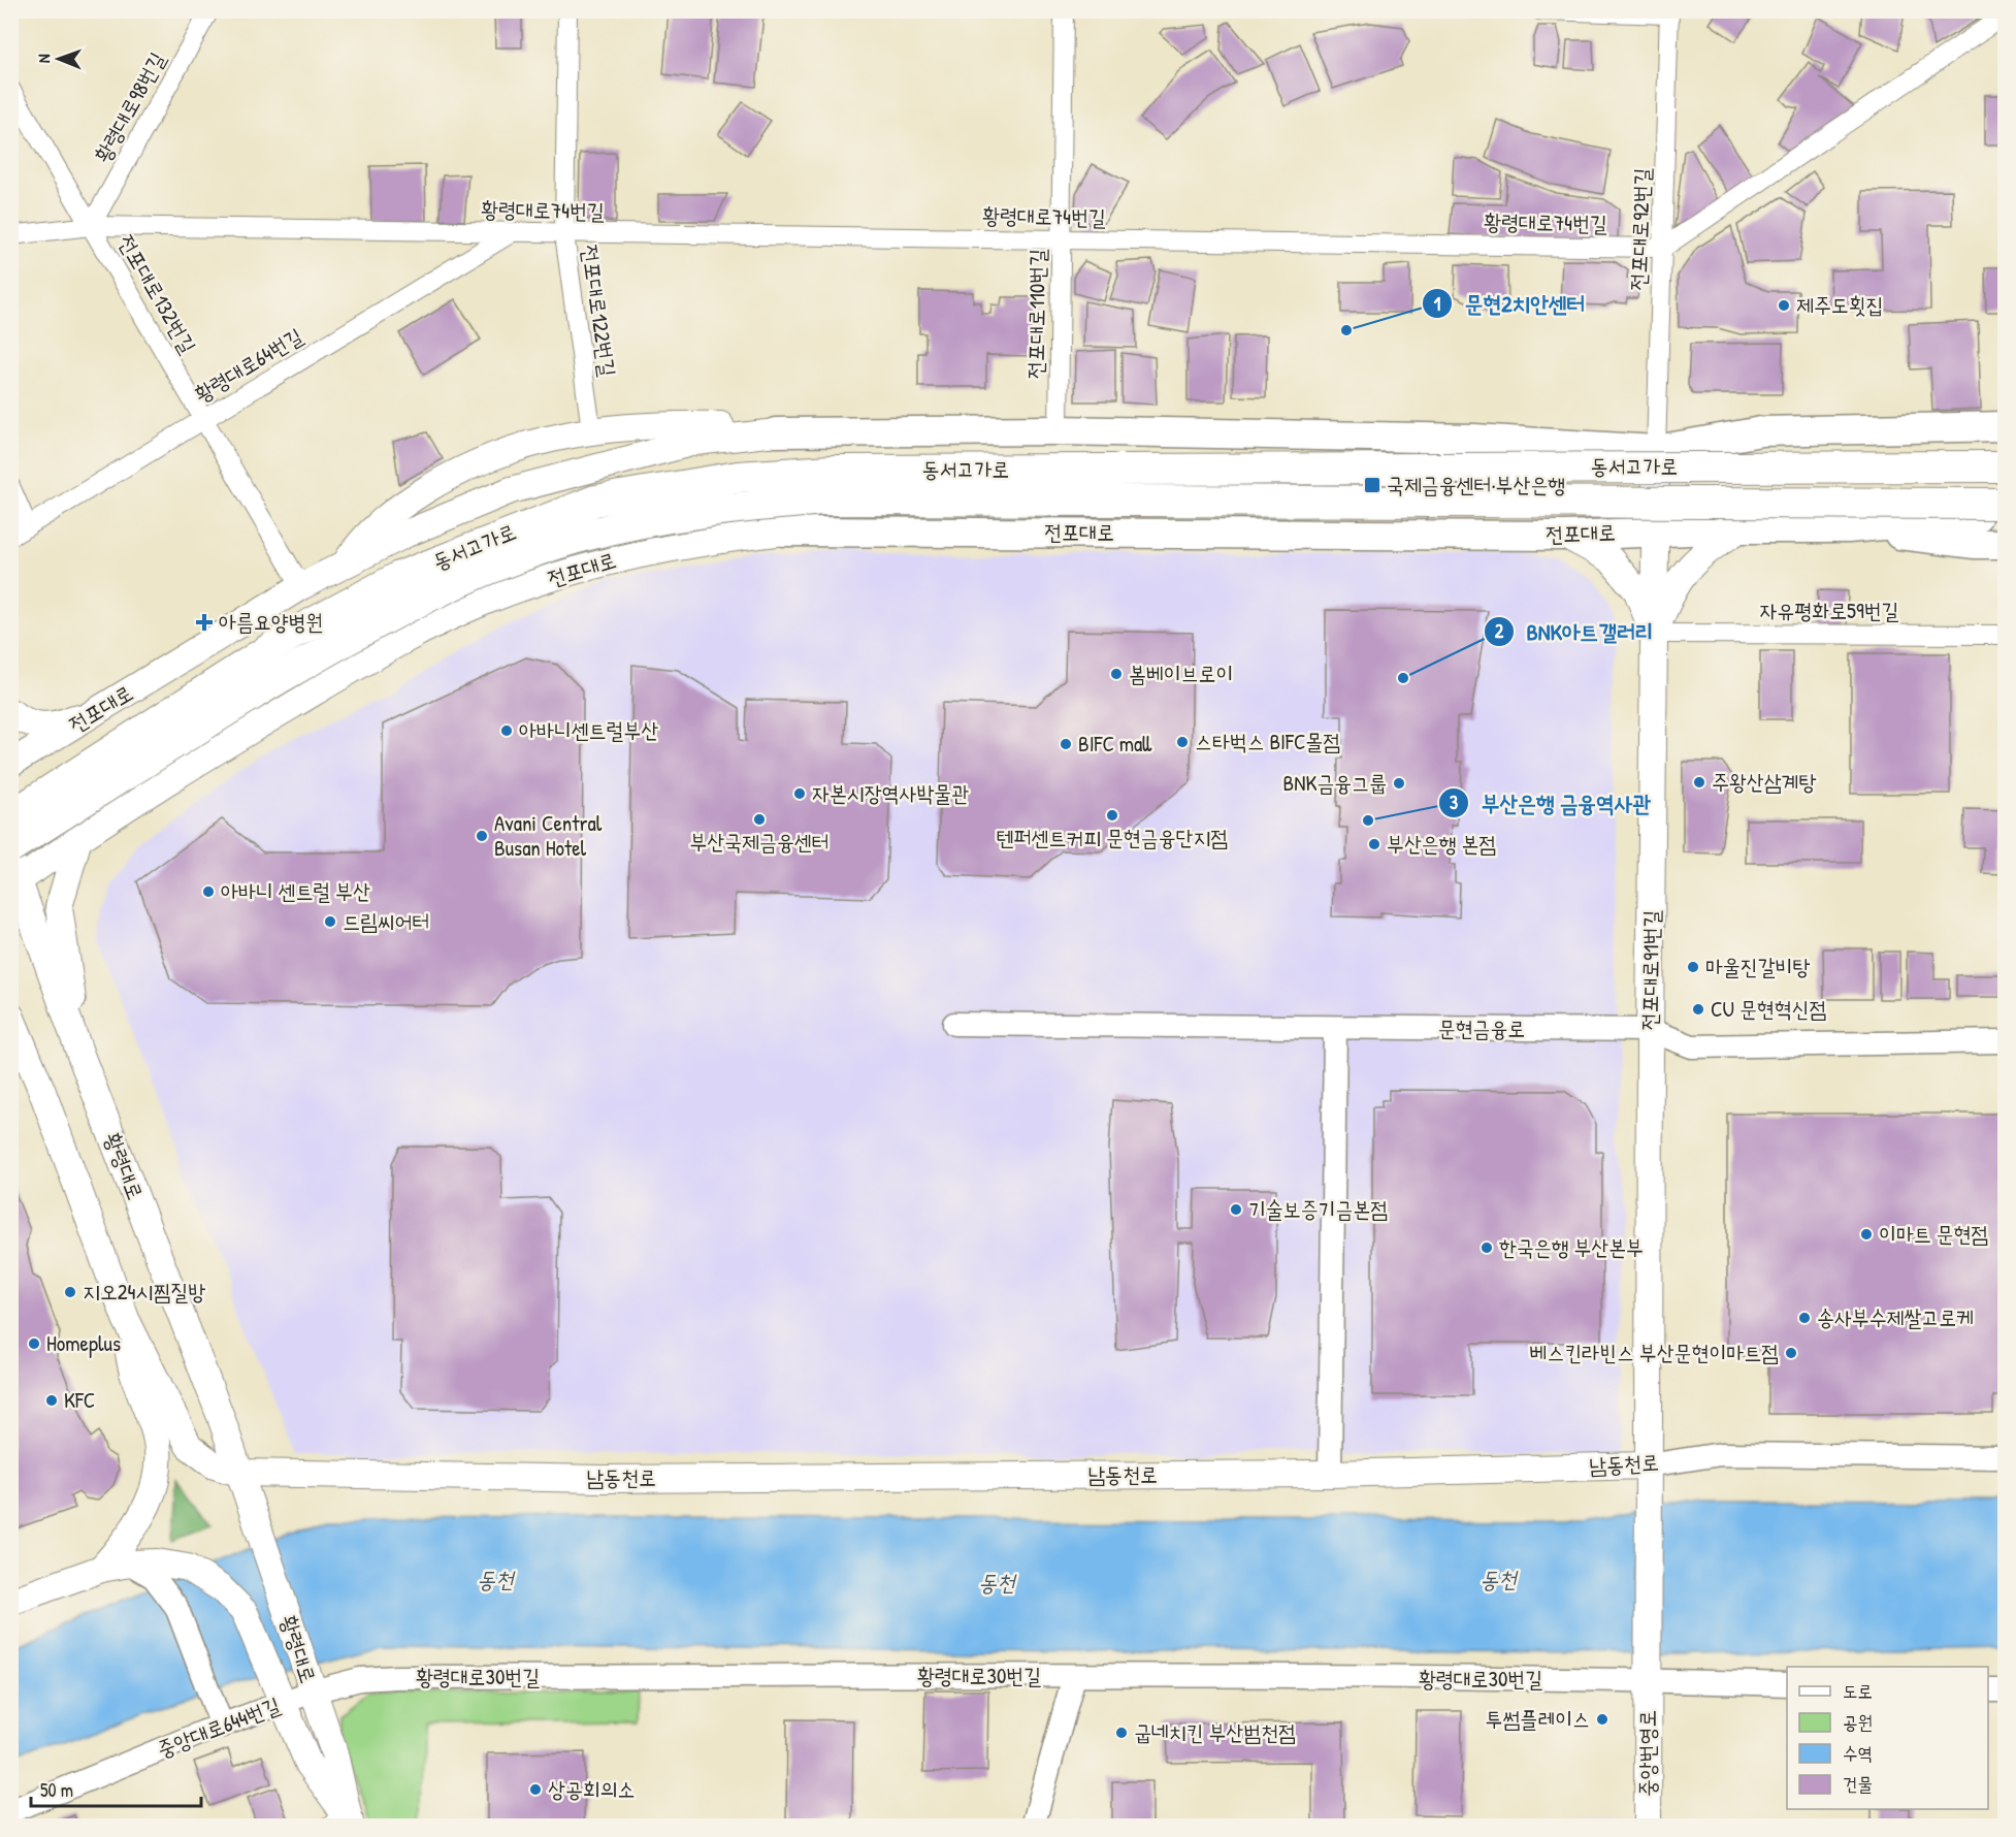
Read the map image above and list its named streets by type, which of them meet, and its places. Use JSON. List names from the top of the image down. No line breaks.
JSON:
{"streets":{"highway":["동서고가로"],"main road":["전포대로","전포대로91번길","황령대로","남동천로","중앙번영로"],"street":["황령대로98번길","황령대로74번길","전포대로92번길","전포대로132번길","전포대로122번길","전포대로110번길","황령대로64번길","자유평화로59번길","문현금융로","황령대로30번길","중앙대로644번길"]},"crossings":[["황령대로98번길","황령대로74번길"],["황령대로98번길","전포대로132번길"],["황령대로74번길","전포대로92번길"],["황령대로74번길","전포대로132번길"],["황령대로74번길","전포대로122번길"],["황령대로74번길","전포대로110번길"],["황령대로74번길","황령대로64번길"],["전포대로92번길","전포대로91번길"],["전포대로132번길","황령대로64번길"],["전포대로132번길","전포대로"],["전포대로","전포대로91번길"],["전포대로","황령대로"],["자유평화로59번길","전포대로91번길"],["전포대로91번길","문현금융로"],["전포대로91번길","남동천로"],["전포대로91번길","황령대로30번길"],["전포대로91번길","중앙번영로"],["황령대로","남동천로"],["황령대로","황령대로30번길"],["황령대로","중앙대로644번길"],["황령대로30번길","중앙대로644번길"],["황령대로30번길","중앙번영로"]],"water":["동천"],"places":{"other":["제주도횟집","문현2치안센터","봄베이브로이","BNK아트갤러리","아바니센트럴부산","스타벅스 BIFC몰점","BIFC mall","주왕산삼계탕","BNK금융그룹","자본시장역사박물관","텐퍼센트커피 문현금융단지점","부산국제금융센터","부산은행 금융역사관","Avani Central Busan Hotel","부산은행 본점","아바니 센트럴 부산","드림씨어터","마울진갈비탕","CU 문현혁신점","기술보증기금본점","이마트 문현점","한국은행 부산본부","지오24시찜질방","송사부수제쌀고로케","Homeplus","베스킨라빈스 부산문현이마트점","KFC","투썸플레이스","굽네치킨 부산범천점","상공회의소"],"transit":["국제금융센터·부산은행"],"health":["아름요양병원"]},"legend":["도로","공원","수역","건물"],"scale_bar":"50 m","north":"left"}
